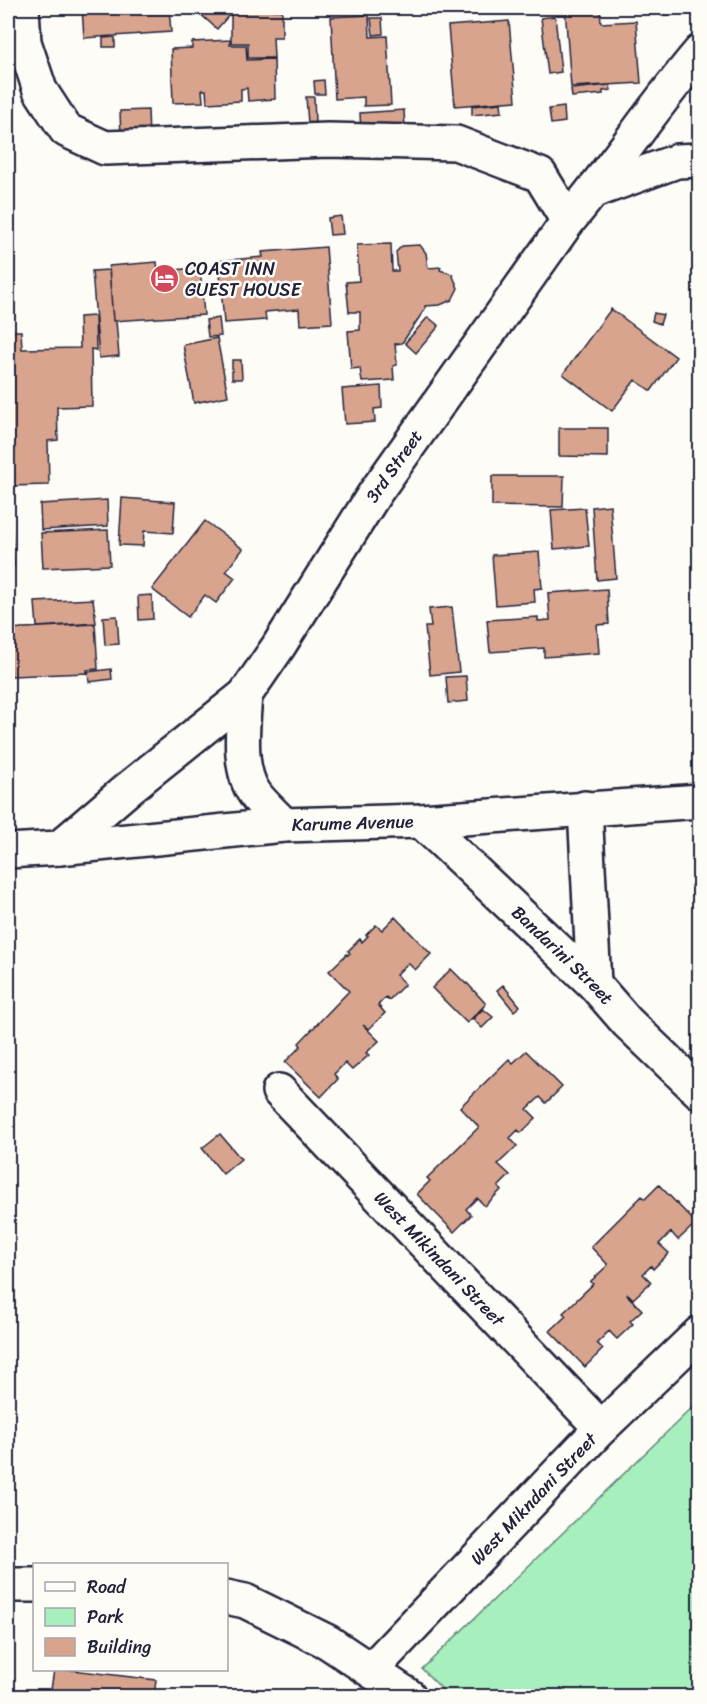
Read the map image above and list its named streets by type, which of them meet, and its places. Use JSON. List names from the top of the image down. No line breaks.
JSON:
{"streets":{"street":["3rd Street","Karume Avenue","Bandarini Street","West Mikindani Street","West Mikndani Street"]},"crossings":[["3rd Street","Karume Avenue"],["Karume Avenue","Bandarini Street"],["West Mikindani Street","West Mikndani Street"]],"places":{"hotel":["COAST INN GUEST HOUSE"]},"legend":["Road","Park","Building"]}
